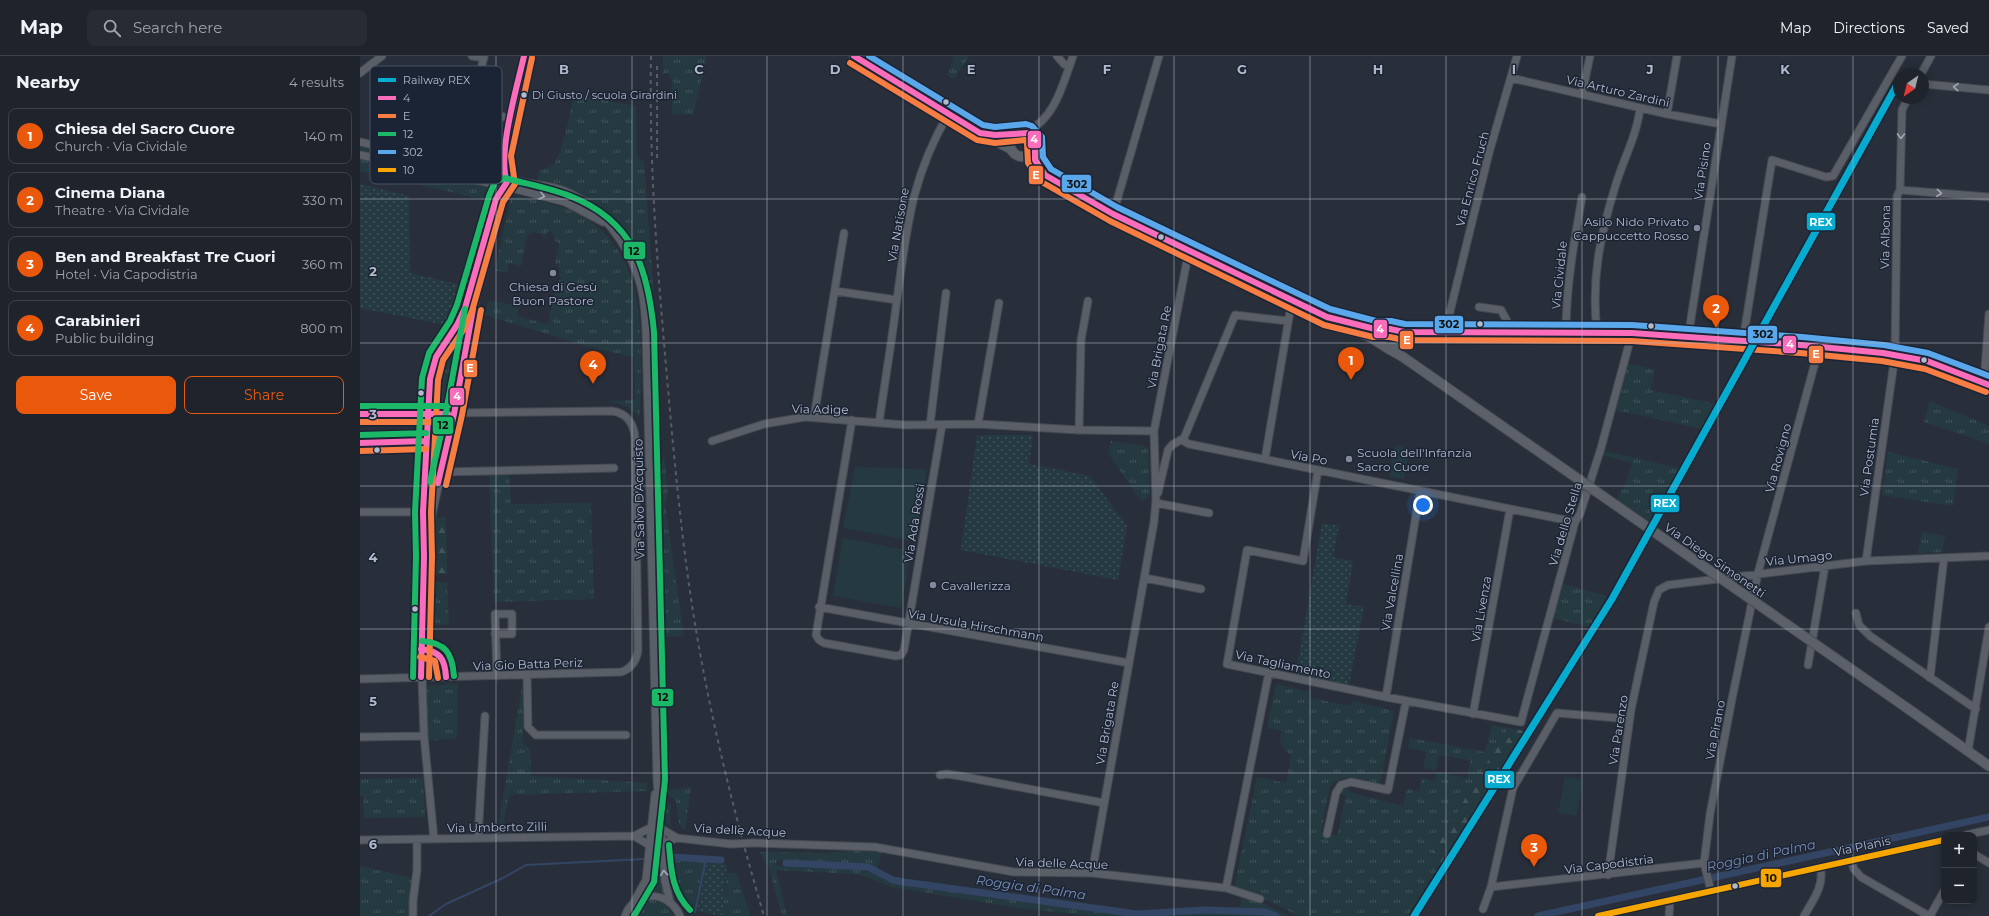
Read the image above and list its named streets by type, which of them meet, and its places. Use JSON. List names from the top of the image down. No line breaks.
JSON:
{"streets":{"main road":["Via Diego Simonetti"],"street":["Via Arturo Zardini","Via Pisino","Via Enrico Fruch","Via Natisone","Via Albona","Via Cividale","Via Brigata Re","Via Adige","Via Po","Via Postumia","Via Rovigno","Via Salvo D'Acquisto","Via Ada Rossi","Via dello Stella","Via Umago","Via Valcellina","Via Livenza","Via Ursula Hirschmann","Via Gio Batta Periz","Via Tagliamento","Via Parenzo","Via Pirano","Via Umberto Zilli","Via delle Acque","Via Planis","Via Capodistria"]},"crossings":[["Via Arturo Zardini","Via Pisino"],["Via Arturo Zardini","Via Enrico Fruch"],["Via Natisone","Via Adige"],["Via Albona","Via Postumia"],["Via Brigata Re","Via Adige"],["Via Brigata Re","Via Ursula Hirschmann"],["Via Brigata Re","Via delle Acque"],["Via Adige","Via Ada Rossi"],["Via Po","Via dello Stella"],["Via Po","Via Valcellina"],["Via Po","Via Livenza"],["Via Po","Via Tagliamento"],["Via Postumia","Via Umago"],["Via Rovigno","Via Umago"],["Via Rovigno","Via Pirano"],["Via Salvo D'Acquisto","Via Umberto Zilli"],["Via Salvo D'Acquisto","Via delle Acque"],["Via Ada Rossi","Via Ursula Hirschmann"],["Via dello Stella","Via Tagliamento"],["Via Umago","Via Parenzo"],["Via Umago","Via Pirano"],["Via Valcellina","Via Tagliamento"],["Via Livenza","Via Tagliamento"],["Via Parenzo","Via Capodistria"],["Via Pirano","Via Planis"],["Via Pirano","Via Capodistria"]],"water":["Roggia di Palma"],"places":["Di Giusto / scuola Girardini","Asilo Nido Privato Cappuccetto Rosso","Chiesa di Gesù Buon Pastore","Scuola dell'Infanzia Sacro Cuore","Cavallerizza"],"lines":["transit line 4","transit line 302","transit line E","rail line REX","transit line 12","transit line 10"],"legend":["Railway REX","4","E","12","302","10"],"north":"bottom left","page":{"header":"Map","search":"Search here","nav":["Map","Directions","Saved"],"heading":["Nearby","4 results"],"list":[{"mark":"1","name":"Chiesa del Sacro Cuore","note":"Church · Via Cividale","value":"140 m"},{"mark":"2","name":"Cinema Diana","note":"Theatre · Via Cividale","value":"330 m"},{"mark":"3","name":"Ben and Breakfast Tre Cuori","note":"Hotel · Via Capodistria","value":"360 m"},{"mark":"4","name":"Carabinieri","note":"Public building","value":"800 m"}],"pins":["2","1","4","3"],"buttons":["Save","Share"],"map_buttons":["+","−"]},"grid":{"columns":["B","C","D","E","F","G","H","I","J","K"],"rows":["2","3","4","5","6"]}}
